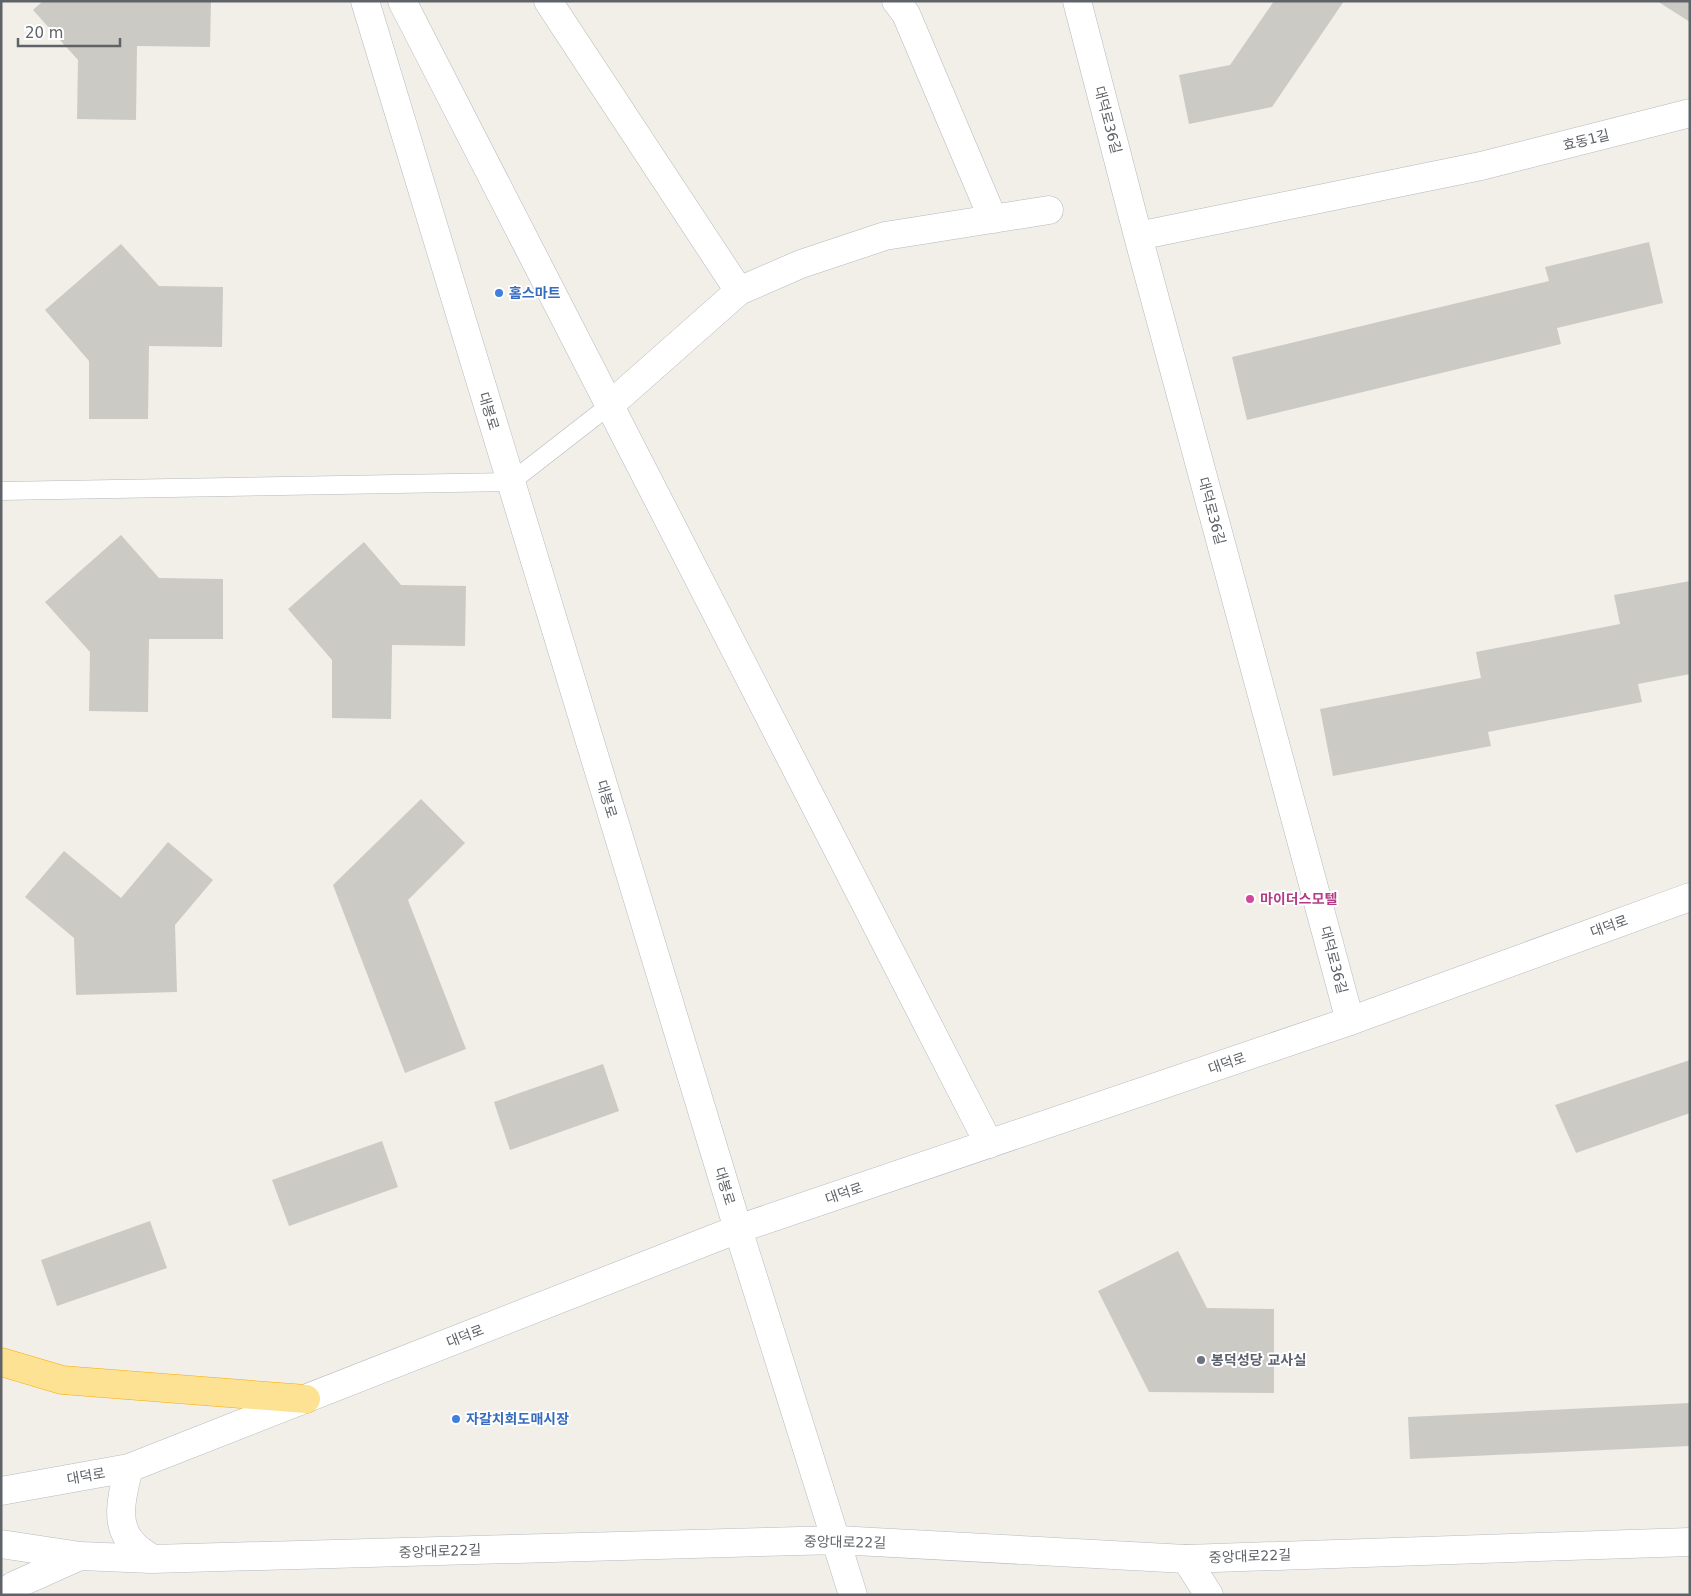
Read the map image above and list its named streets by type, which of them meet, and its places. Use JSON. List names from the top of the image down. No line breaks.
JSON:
{"streets":{"street":["대덕로36길","효동1길","대봉로","대덕로","중앙대로22길"]},"crossings":[["대덕로36길","효동1길"],["대덕로36길","대덕로"],["대봉로","대덕로"],["대봉로","중앙대로22길"]],"places":["홈스마트","마이더스모텔","봉덕성당 교사실","자갈치회도매시장"],"scale_bar":"20 m"}
